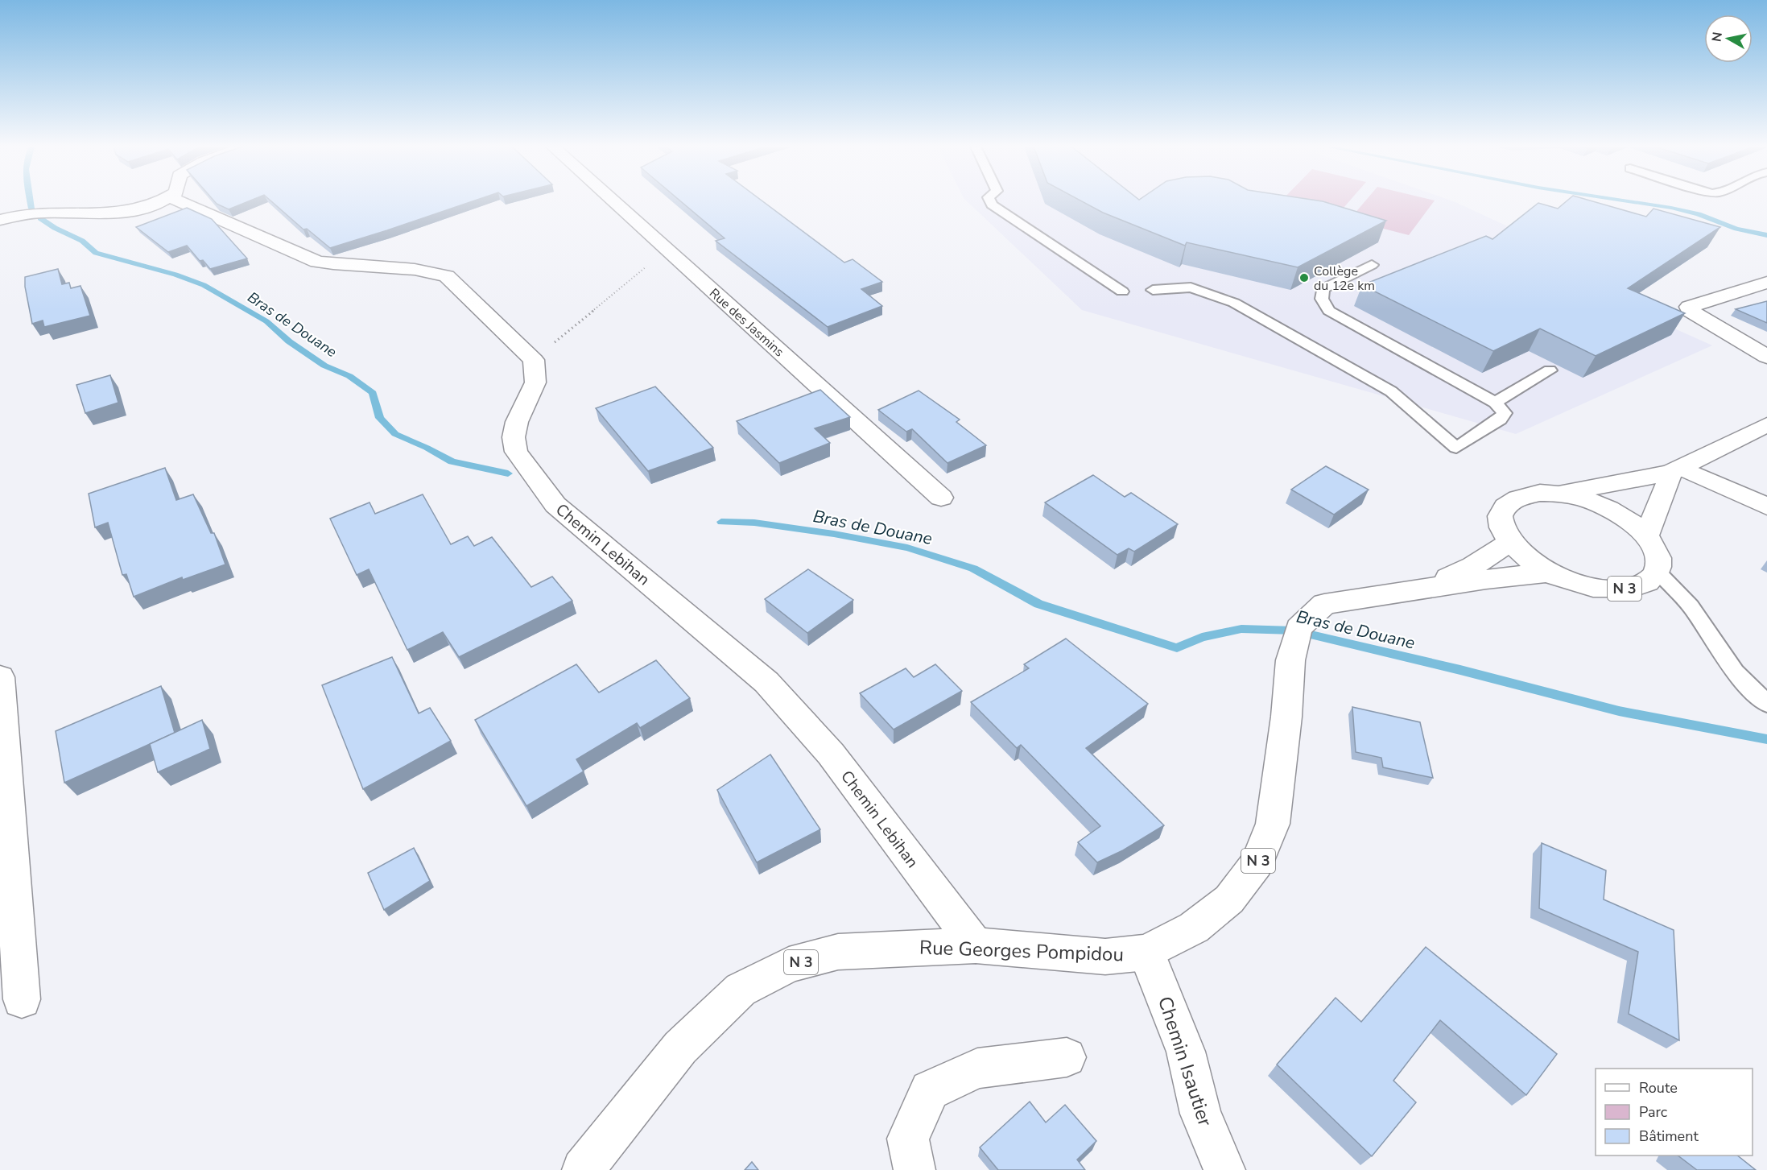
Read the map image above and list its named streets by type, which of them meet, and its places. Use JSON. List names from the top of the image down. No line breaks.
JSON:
{"streets":{"street":["Rue des Jasmins","Chemin Lebihan","N 3","Rue Georges Pompidou","Chemin Isautier"]},"crossings":[["Chemin Lebihan","Rue Georges Pompidou"],["N 3","Rue Georges Pompidou"],["Rue Georges Pompidou","Chemin Isautier"]],"water":["Bras de Douane"],"places":["Collège du 12e km"],"legend":["Route","Parc","Bâtiment"],"north":"left"}
